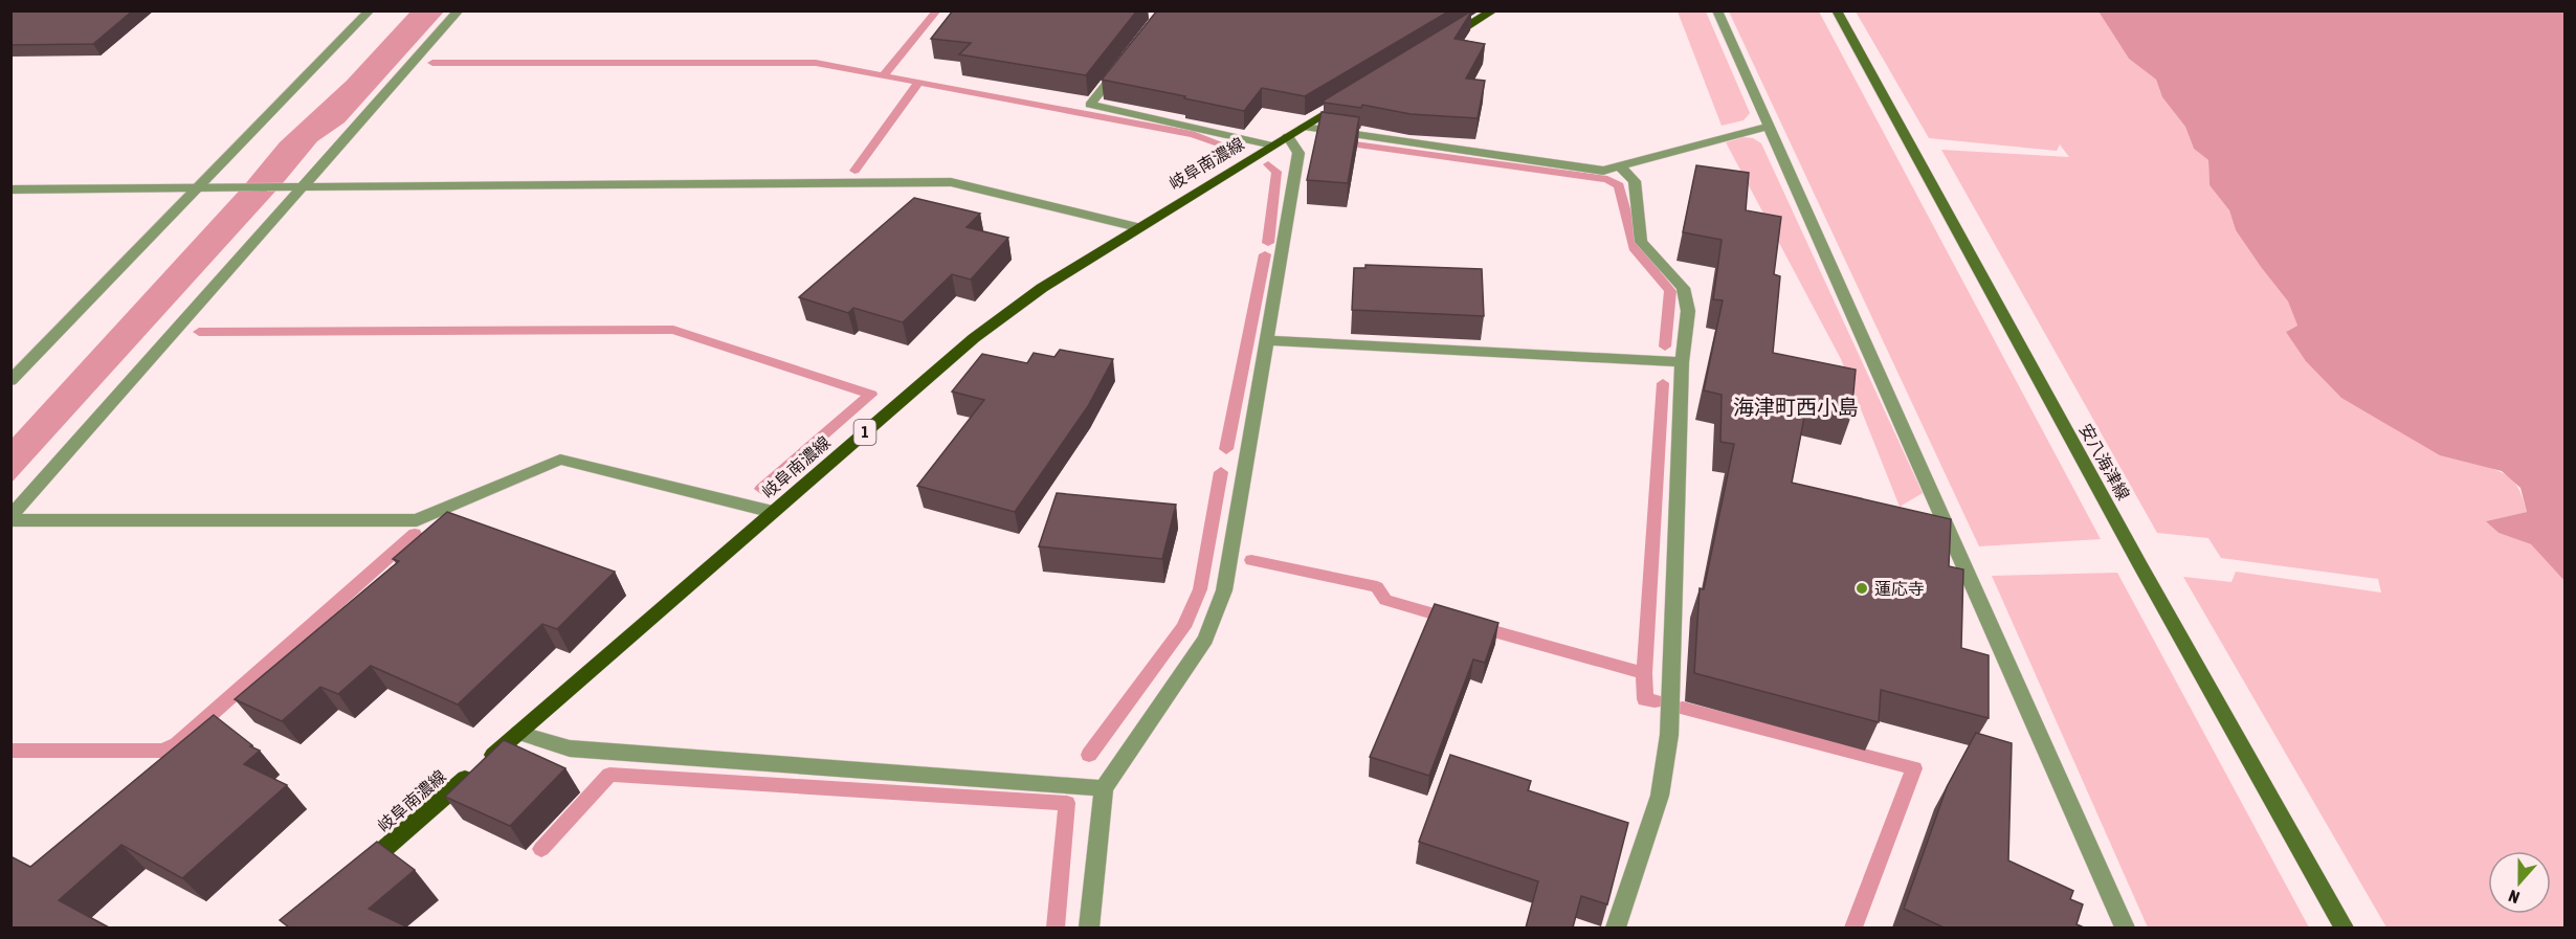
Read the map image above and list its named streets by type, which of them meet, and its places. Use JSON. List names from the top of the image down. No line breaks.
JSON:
{"streets":{"main road":["岐阜南濃線","1","安八海津線"]},"districts":["海津町西小島"],"places":["蓮応寺"],"north":"bottom"}
